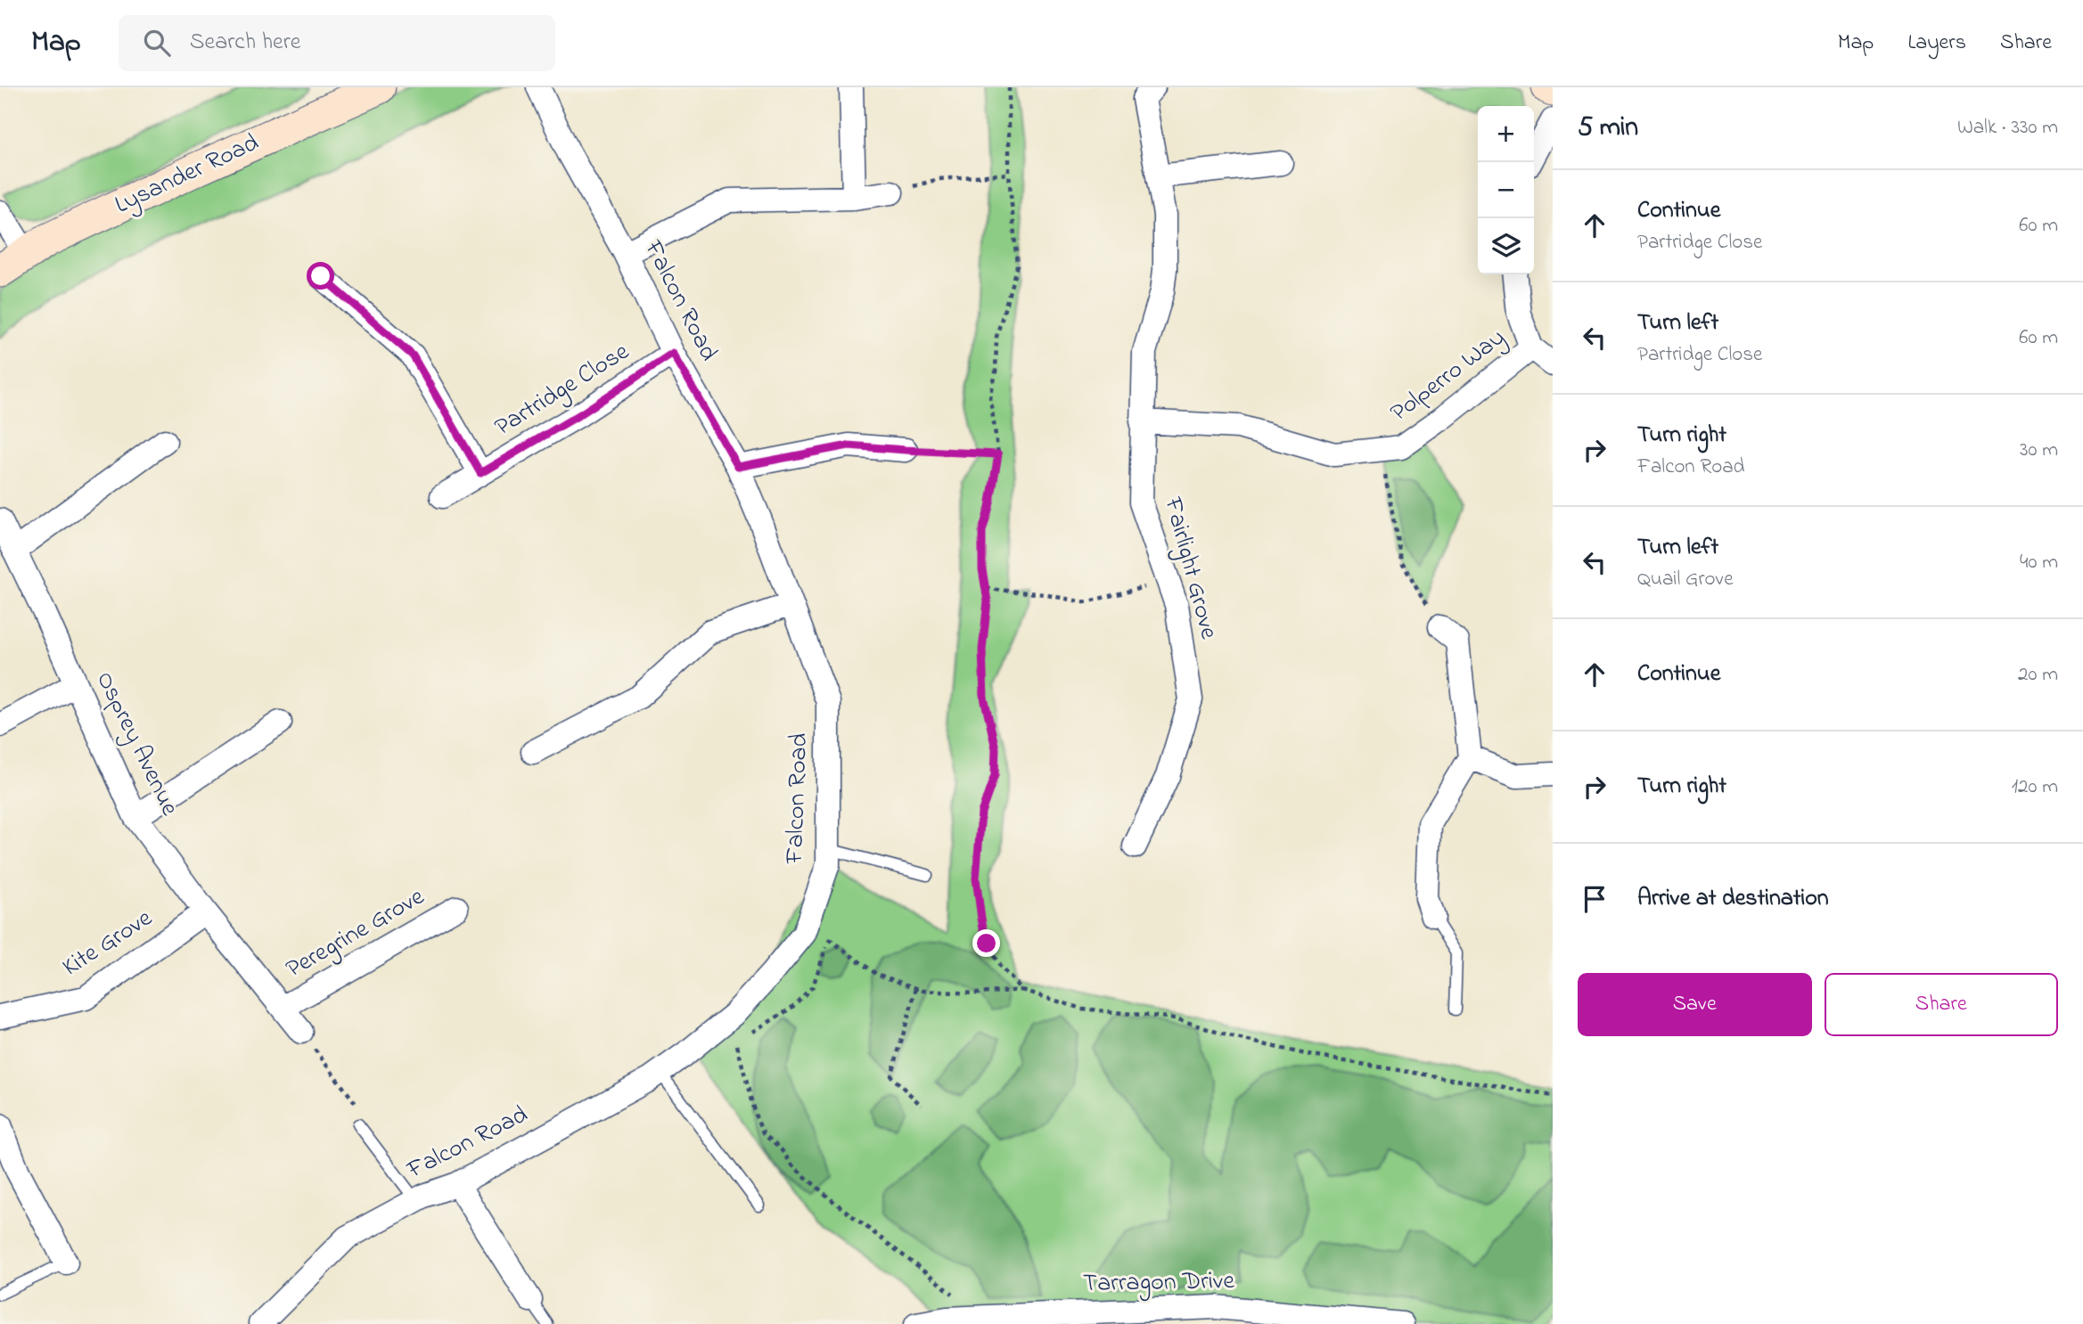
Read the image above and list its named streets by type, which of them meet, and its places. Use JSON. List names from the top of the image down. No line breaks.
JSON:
{"streets":{"street":["Lysander Road","Falcon Road","Polperro Way","Partridge Close","Fairlight Grove","Osprey Avenue","Peregrine Grove","Kite Grove","Tarragon Drive"]},"crossings":[["Falcon Road","Partridge Close"],["Polperro Way","Fairlight Grove"],["Osprey Avenue","Peregrine Grove"],["Osprey Avenue","Kite Grove"]],"page":{"header":"Map","search":"Search here","nav":["Map","Layers","Share"],"heading":["5 min","Walk · 330 m"],"map_buttons":["+","−"],"list":[["Continue","Partridge Close","60 m"],["Turn left","Partridge Close","60 m"],["Turn right","Falcon Road","30 m"],["Turn left","Quail Grove","40 m"],["Continue","20 m"],["Turn right","120 m"],"Arrive at destination"],"buttons":["Save","Share"]}}
